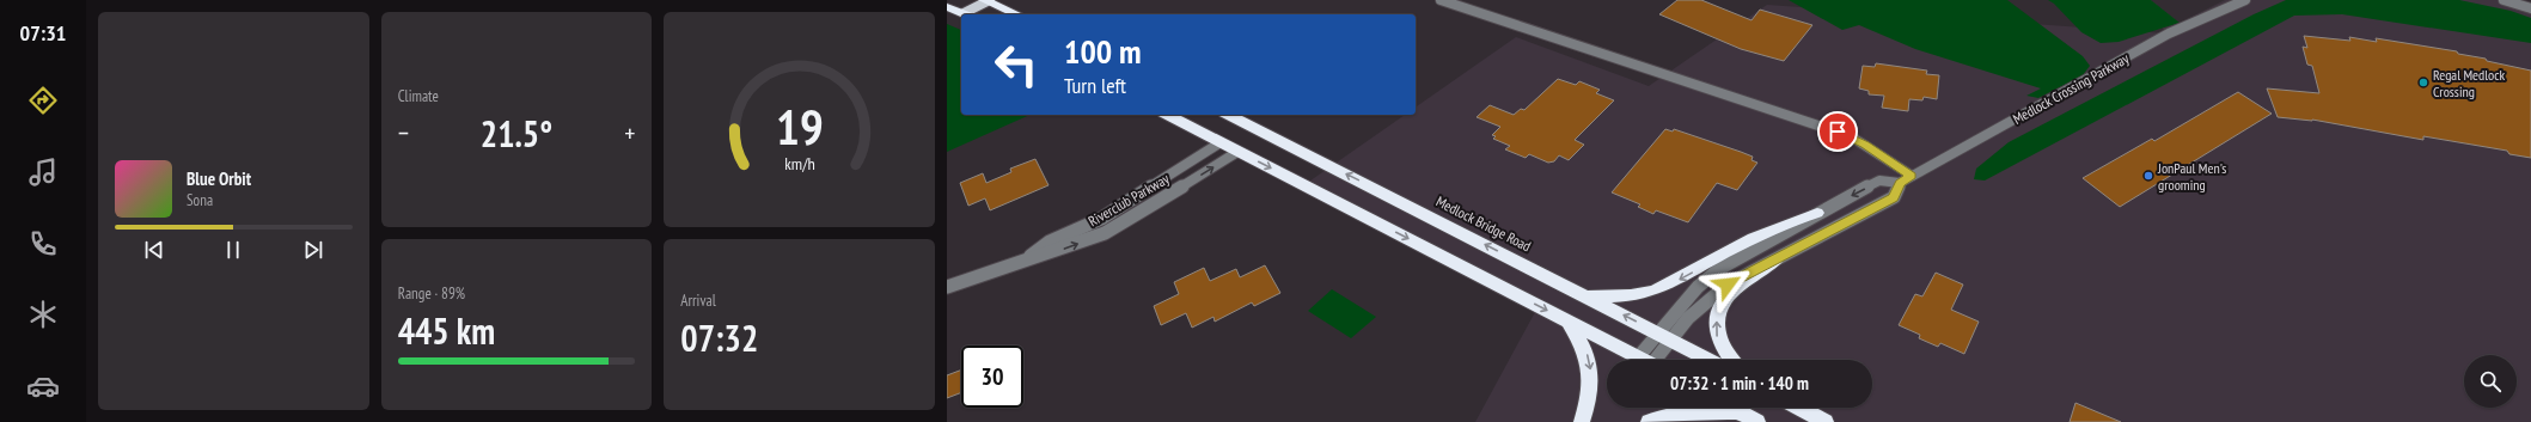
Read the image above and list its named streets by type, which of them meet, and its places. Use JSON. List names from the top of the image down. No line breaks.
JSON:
{"streets":{"highway":["Medlock Bridge Road"],"street":["Medlock Crossing Parkway","Riverclub Parkway"]},"crossings":[["Medlock Crossing Parkway","Medlock Bridge Road"]],"places":["Regal Medlock Crossing","JonPaul Men's grooming"],"page":{"tabs":"07:31","tile":["Climate",["Range · 89%","445 km"],["Arrival","07:32"]],"turn":["100 m","Turn left"],"heat":["−","21.5°","+"],"song":["Blue Orbit","Sona"],"limit":"30","trip":"07:32 · 1 min · 140 m","gauge":["19","km/h"]}}
